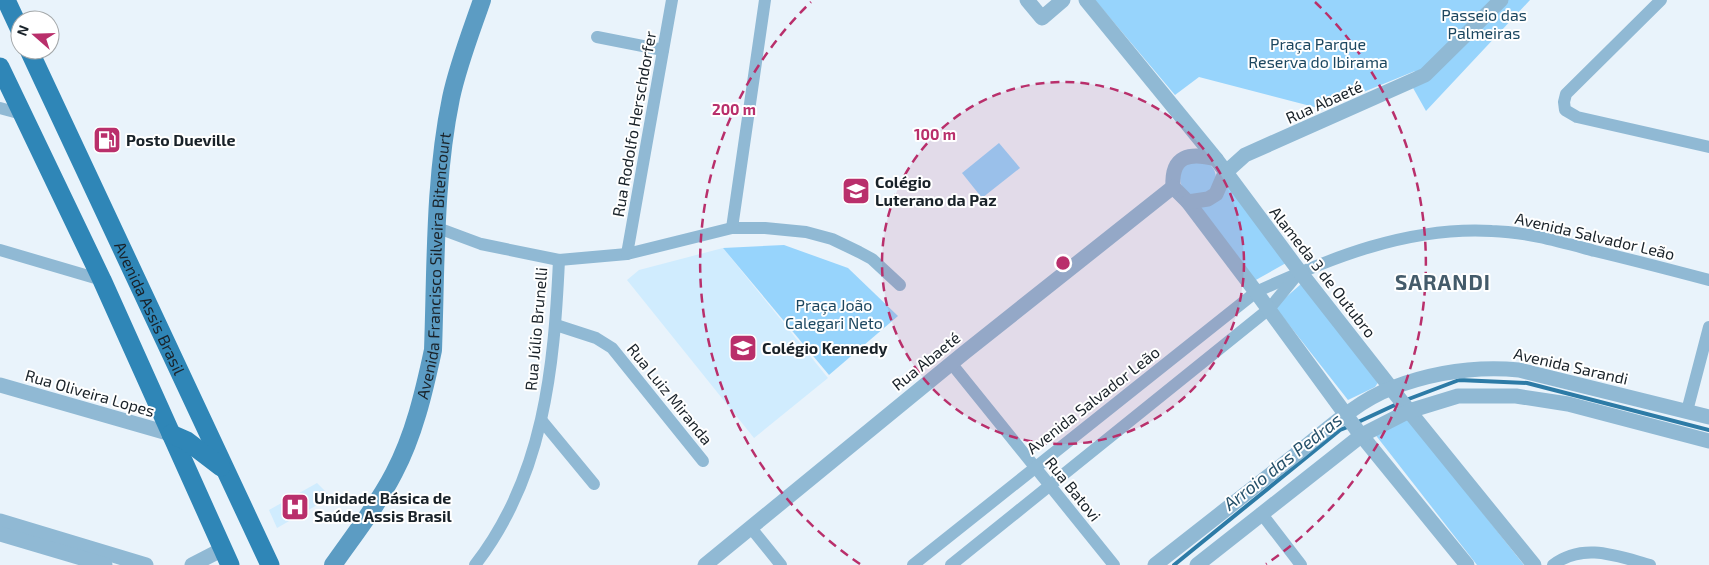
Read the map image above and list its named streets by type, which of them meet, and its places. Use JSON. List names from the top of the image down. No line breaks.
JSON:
{"streets":{"main road":["Avenida Francisco Silveira Bitencourt","Avenida Assis Brasil"],"street":["Rua Abaeté","Rua Rodolfo Herschdorfer","Avenida Salvador Leão","Alameda 3 de Outubro","Rua Júlio Brunelli","Avenida Sarandi","Rua Oliveira Lopes","Rua Luiz Miranda","Rua Batovi"]},"crossings":[["Rua Abaeté","Alameda 3 de Outubro"],["Rua Abaeté","Rua Batovi"],["Avenida Salvador Leão","Alameda 3 de Outubro"],["Avenida Salvador Leão","Rua Batovi"],["Alameda 3 de Outubro","Avenida Sarandi"],["Avenida Assis Brasil","Rua Oliveira Lopes"],["Rua Júlio Brunelli","Rua Luiz Miranda"]],"districts":["SARANDI"],"water":["Arroio das Pedras"],"parks":["Passeio das Palmeiras","Praça Parque Reserva do Ibirama","Praça João Calegari Neto"],"places":{"fuel station":["Posto Dueville"],"school or university":["Colégio Luterano da Paz","Colégio Kennedy"],"hospital":["Unidade Básica de Saúde Assis Brasil"]},"north":"left","rings":["200 m","100 m"]}
